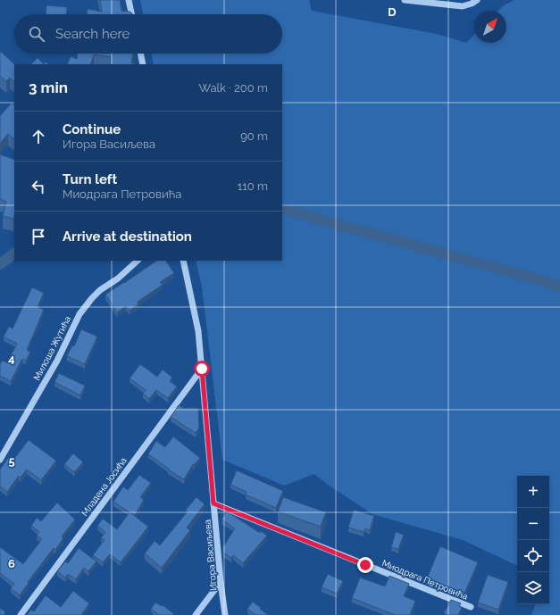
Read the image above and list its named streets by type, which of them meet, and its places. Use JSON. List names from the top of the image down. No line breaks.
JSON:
{"streets":{"street":["Милоша Жутића","Младена Јосића","Игора Васиљева","Миодрага Петровића"]},"crossings":[["Младена Јосића","Игора Васиљева"],["Игора Васиљева","Миодрага Петровића"]],"north":"top right","page":{"search":"Search here","heading":["3 min","Walk · 200 m"],"list":[["Continue","Игора Васиљева","90 m"],["Turn left","Миодрага Петровића","110 m"],"Arrive at destination"],"map_buttons":["+","−"]},"grid":{"columns":["D"],"rows":["4","5","6"]}}
